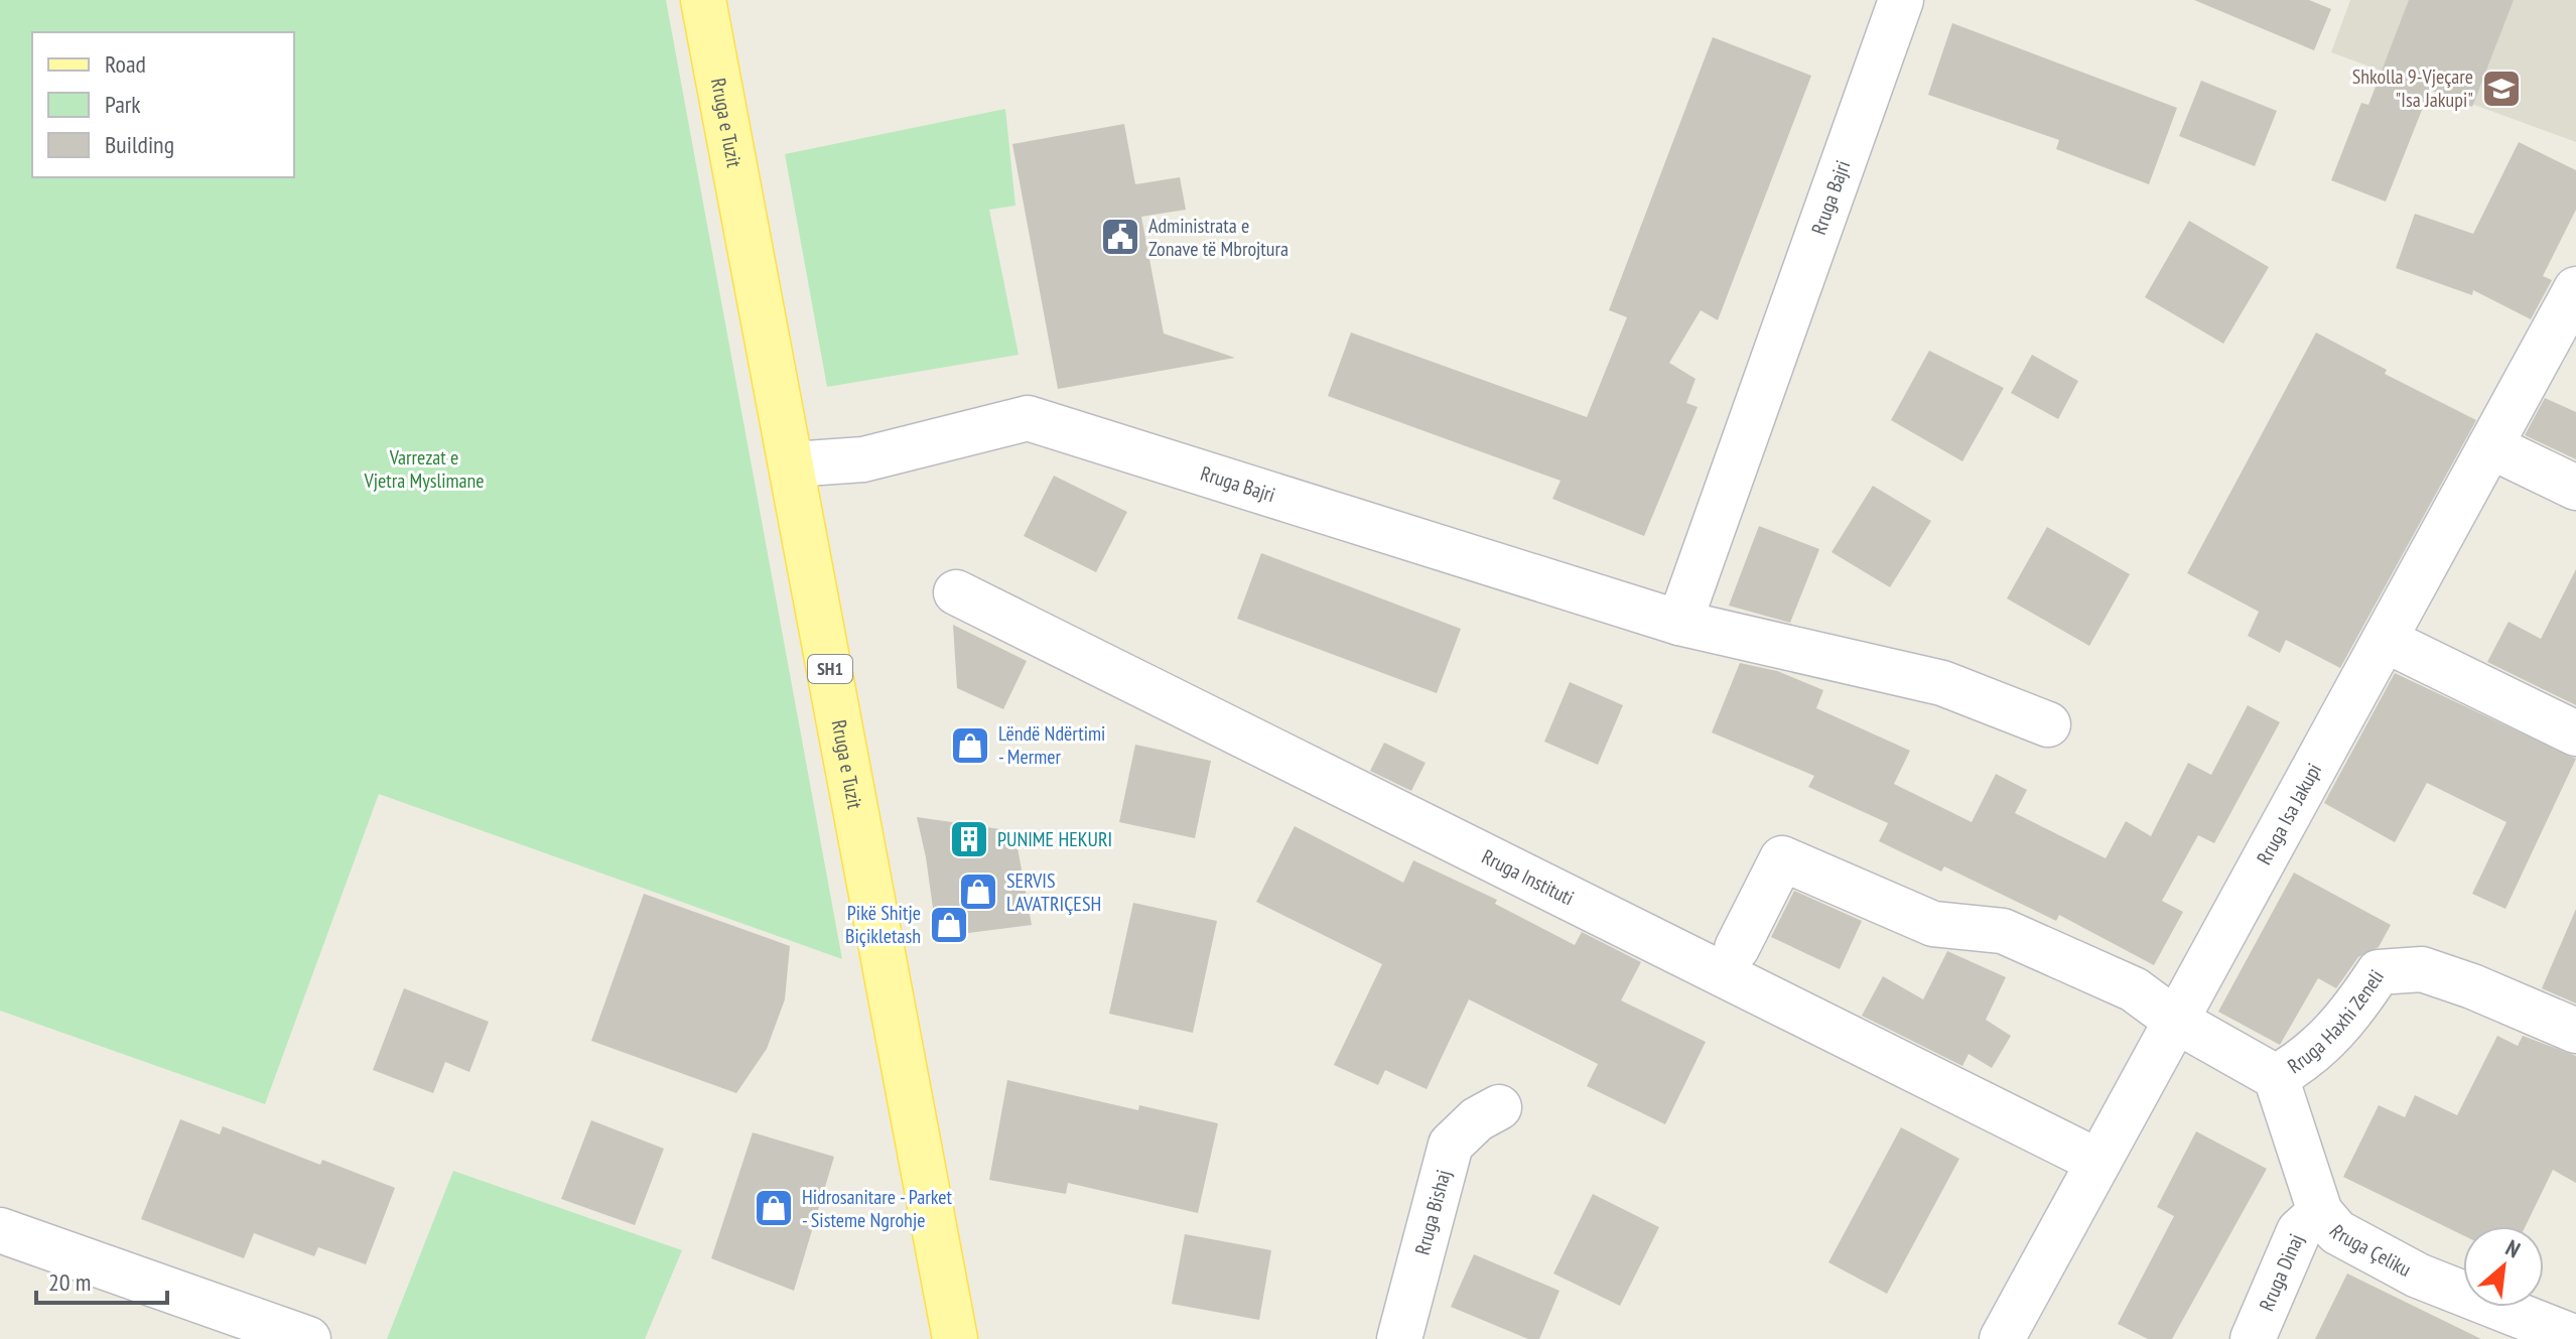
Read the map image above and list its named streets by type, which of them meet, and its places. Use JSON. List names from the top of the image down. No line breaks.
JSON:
{"streets":{"main road":["Rruga e Tuzit","SH1"],"street":["Rruga Bajri","Rruga Isa Jakupi","Rruga Instituti","Rruga Haxhi Zeneli","Rruga Bishaj","Rruga Çeliku","Rruga Dinaj"]},"crossings":[["Rruga e Tuzit","Rruga Bajri"],["Rruga Isa Jakupi","Rruga Instituti"],["Rruga Haxhi Zeneli","Rruga Çeliku"],["Rruga Çeliku","Rruga Dinaj"]],"parks":["Varrezat e Vjetra Myslimane"],"places":{"school or university":["Shkolla 9-Vjeçare \"Isa Jakupi\""],"public building":["Administrata e Zonave të Mbrojtura"],"shop":["Lëndë Ndërtimi - Mermer","SERVIS LAVATRIÇESH","Pikë Shitje Biçikletash","Hidrosanitare - Parket - Sisteme Ngrohje"],"building":["PUNIME HEKURI"]},"legend":["Road","Park","Building"],"scale_bar":"20 m","north":"top right"}
